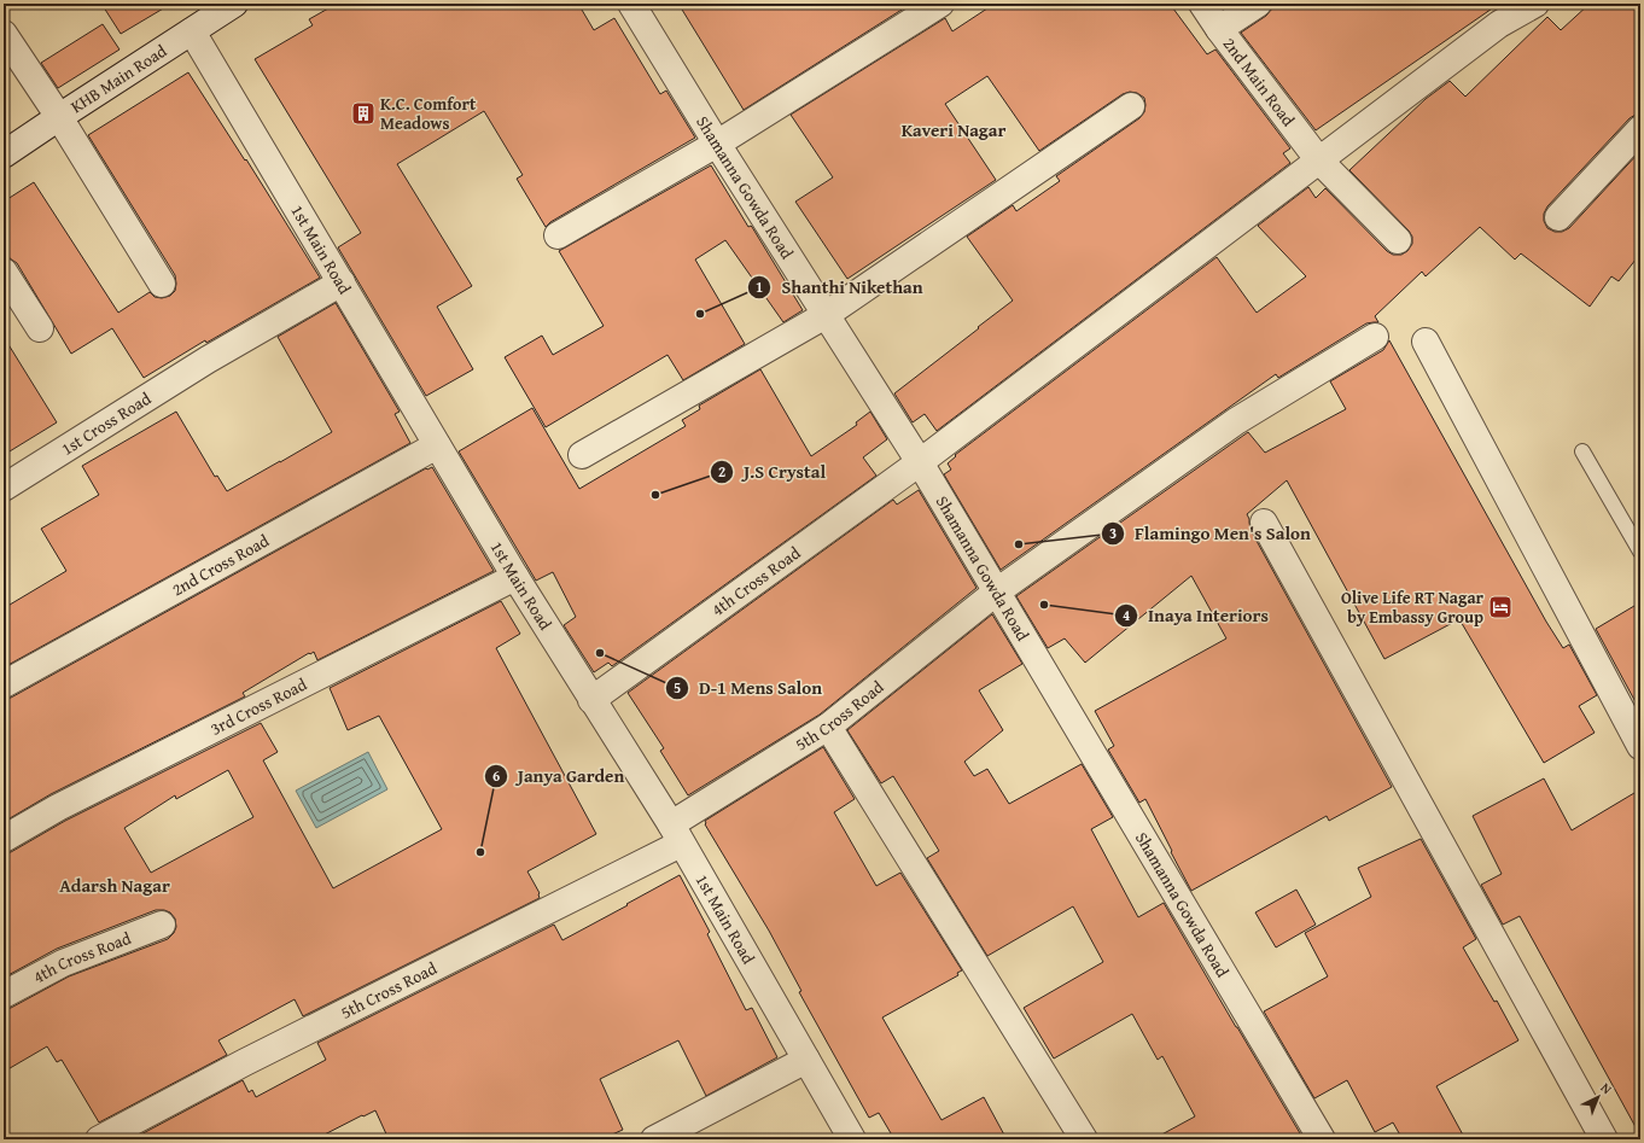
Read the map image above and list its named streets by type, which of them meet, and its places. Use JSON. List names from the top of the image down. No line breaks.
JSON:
{"streets":{"street":["KHB Main Road","2nd Main Road","Shamanna Gowda Road","1st Main Road","1st Cross Road","2nd Cross Road","4th Cross Road","3rd Cross Road","5th Cross Road"]},"crossings":[["KHB Main Road","1st Main Road"],["2nd Main Road","4th Cross Road"],["Shamanna Gowda Road","4th Cross Road"],["Shamanna Gowda Road","5th Cross Road"],["1st Main Road","1st Cross Road"],["1st Main Road","2nd Cross Road"],["1st Main Road","4th Cross Road"],["1st Main Road","3rd Cross Road"],["1st Main Road","5th Cross Road"]],"districts":["Kaveri Nagar","Adarsh Nagar"],"places":{"building":["K.C. Comfort Meadows"],"other":["Shanthi Nikethan","J.S Crystal","Flamingo Men's Salon","Inaya Interiors","D-1 Mens Salon","Janya Garden"],"hotel":["Olive Life RT Nagar by Embassy Group"]},"north":"top right"}
